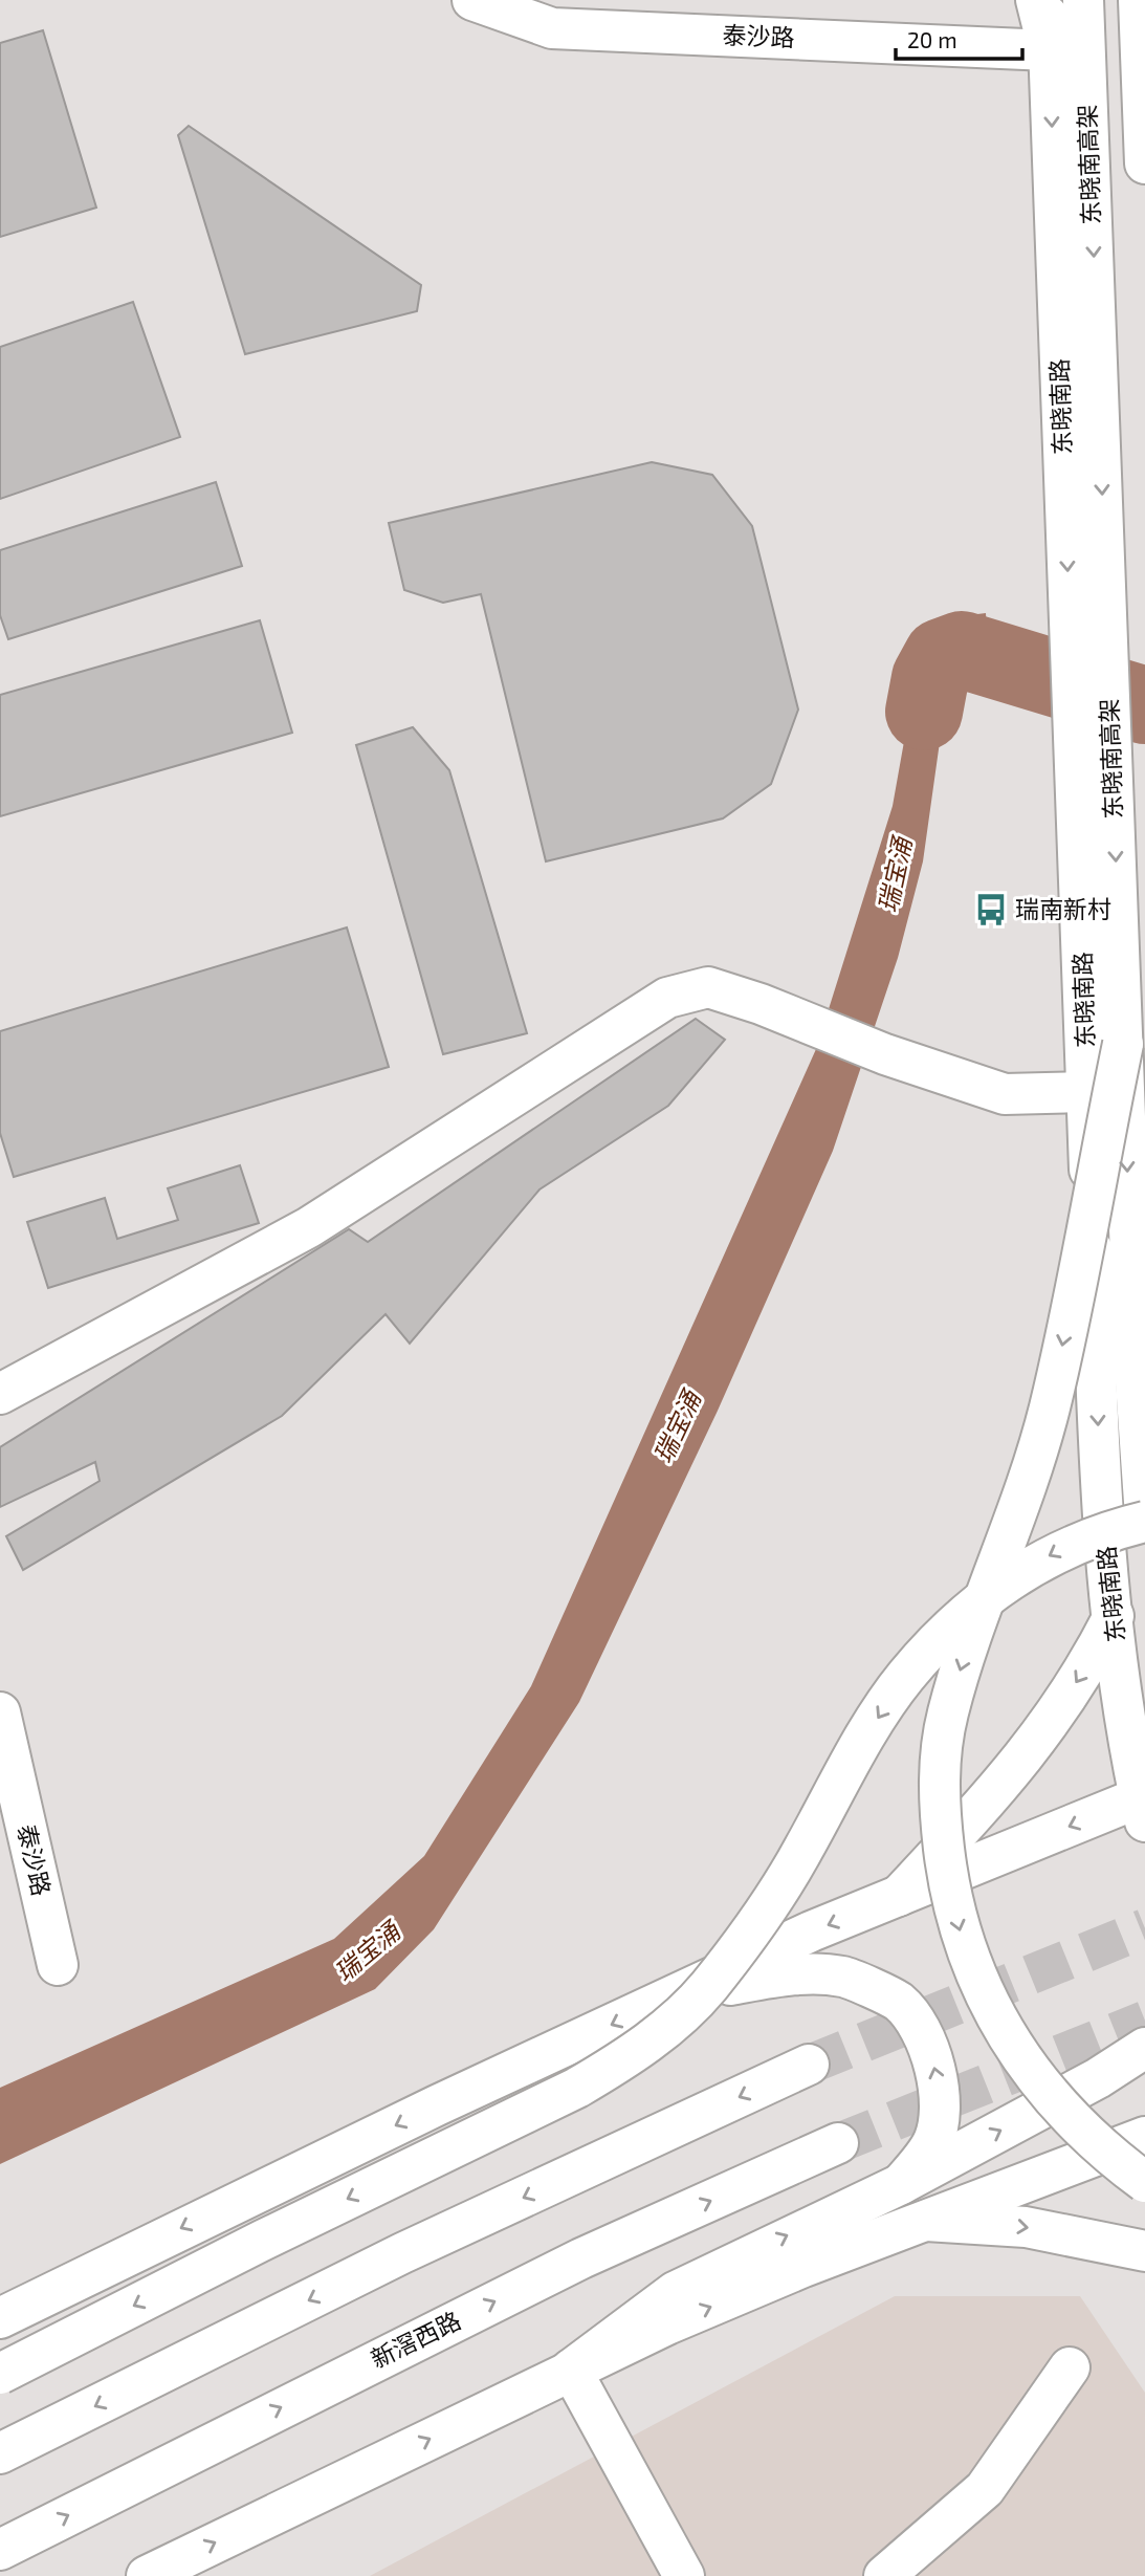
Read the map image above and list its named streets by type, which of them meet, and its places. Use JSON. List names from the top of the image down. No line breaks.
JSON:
{"streets":{"main road":["泰沙路","东晓南高架","东晓南路","新滘西路"]},"crossings":[["泰沙路","东晓南路"]],"water":["瑞宝涌"],"places":{"bus stop":["瑞南新村"]},"scale_bar":"20 m"}
